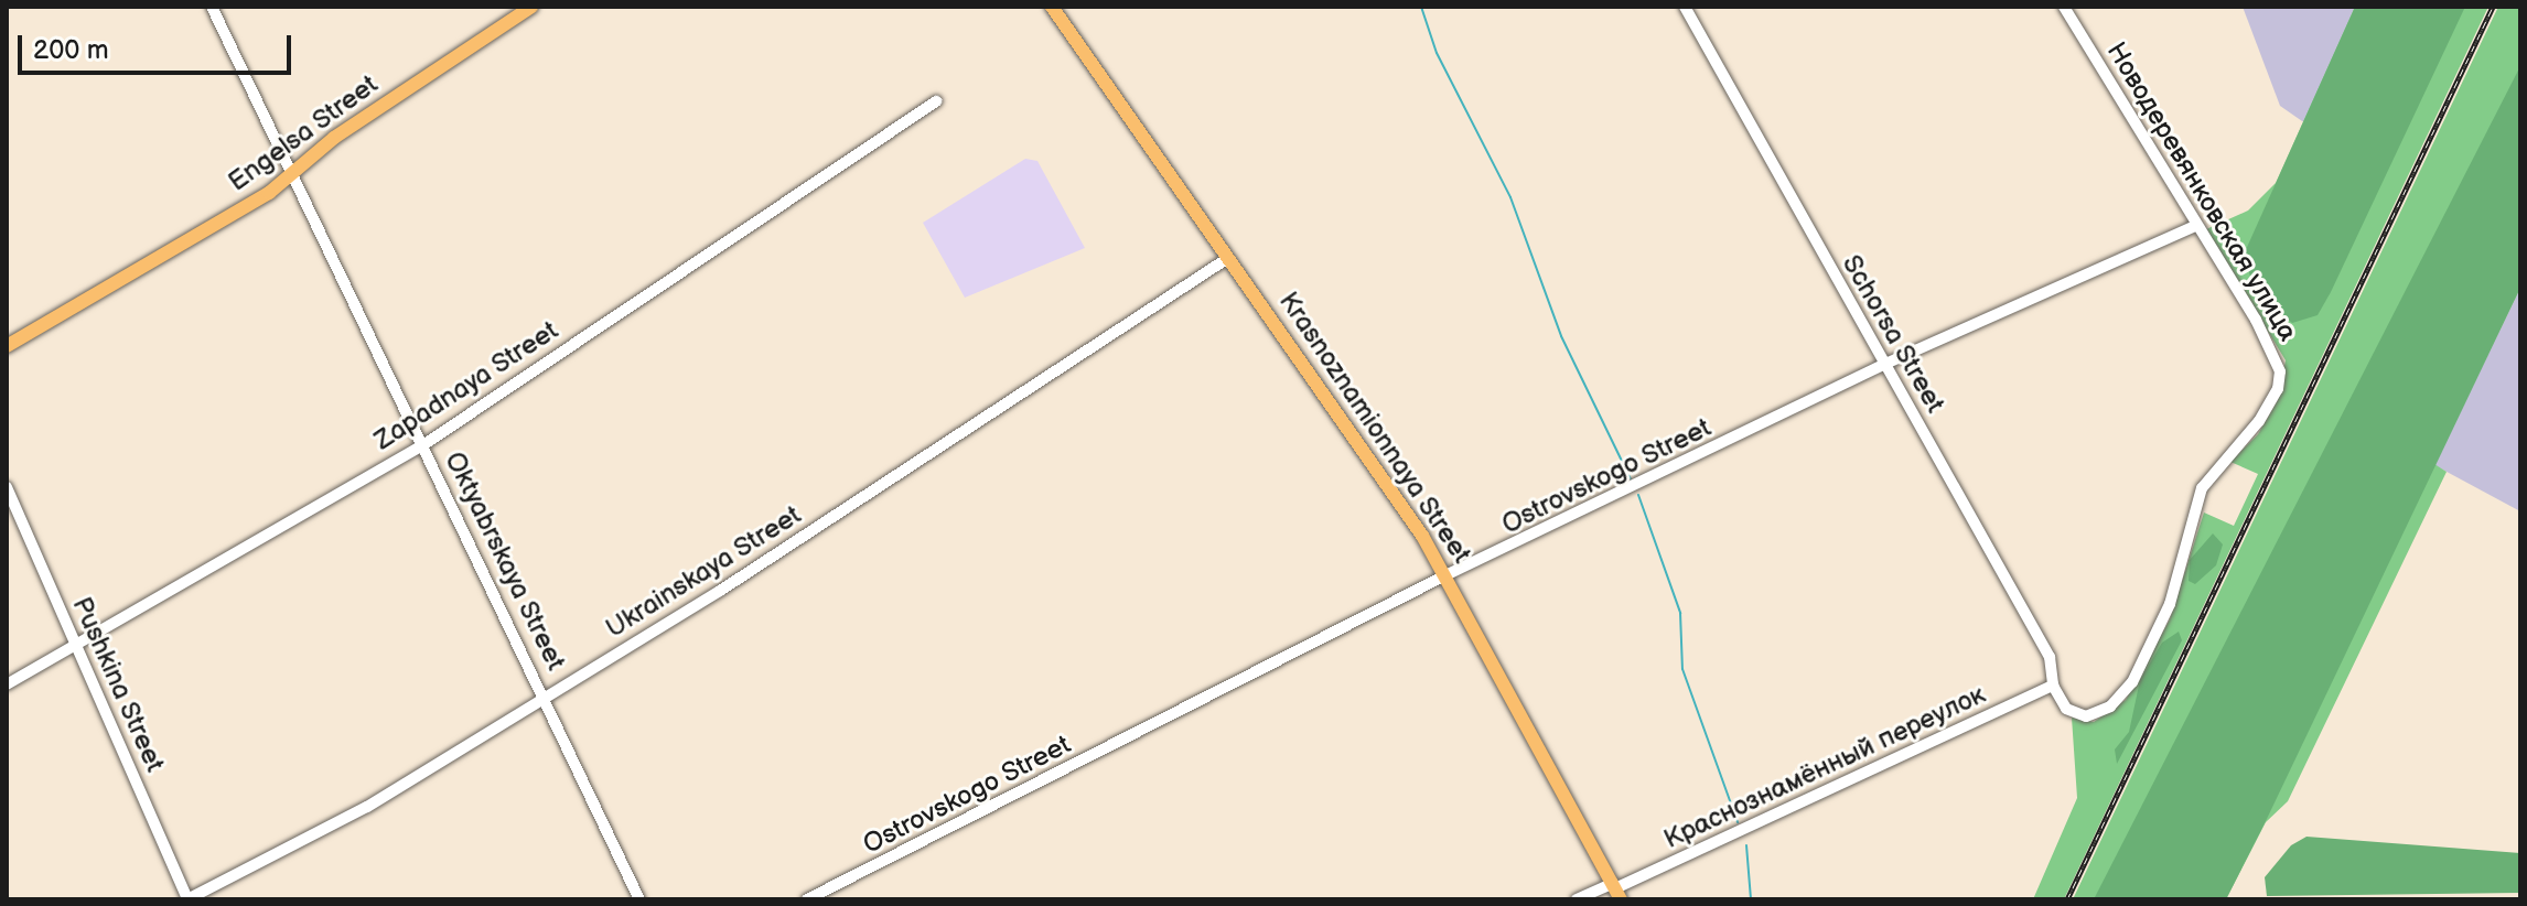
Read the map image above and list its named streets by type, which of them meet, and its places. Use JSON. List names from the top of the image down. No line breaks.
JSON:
{"streets":{"main road":["Engelsa Street","Krasnoznamionnaya Street"],"street":["Новодеревянковская улица","Schorsa Street","Zapadnaya Street","Ostrovskogo Street","Oktyabrskaya Street","Ukrainskaya Street","Pushkina Street","Краснознамённый переулок"]},"crossings":[["Engelsa Street","Oktyabrskaya Street"],["Новодеревянковская улица","Schorsa Street"],["Новодеревянковская улица","Ostrovskogo Street"],["Новодеревянковская улица","Краснознамённый переулок"],["Schorsa Street","Ostrovskogo Street"],["Schorsa Street","Краснознамённый переулок"],["Zapadnaya Street","Oktyabrskaya Street"],["Zapadnaya Street","Pushkina Street"],["Krasnoznamionnaya Street","Ostrovskogo Street"],["Krasnoznamionnaya Street","Ukrainskaya Street"],["Krasnoznamionnaya Street","Краснознамённый переулок"],["Oktyabrskaya Street","Ukrainskaya Street"],["Ukrainskaya Street","Pushkina Street"]],"scale_bar":"200 m"}
